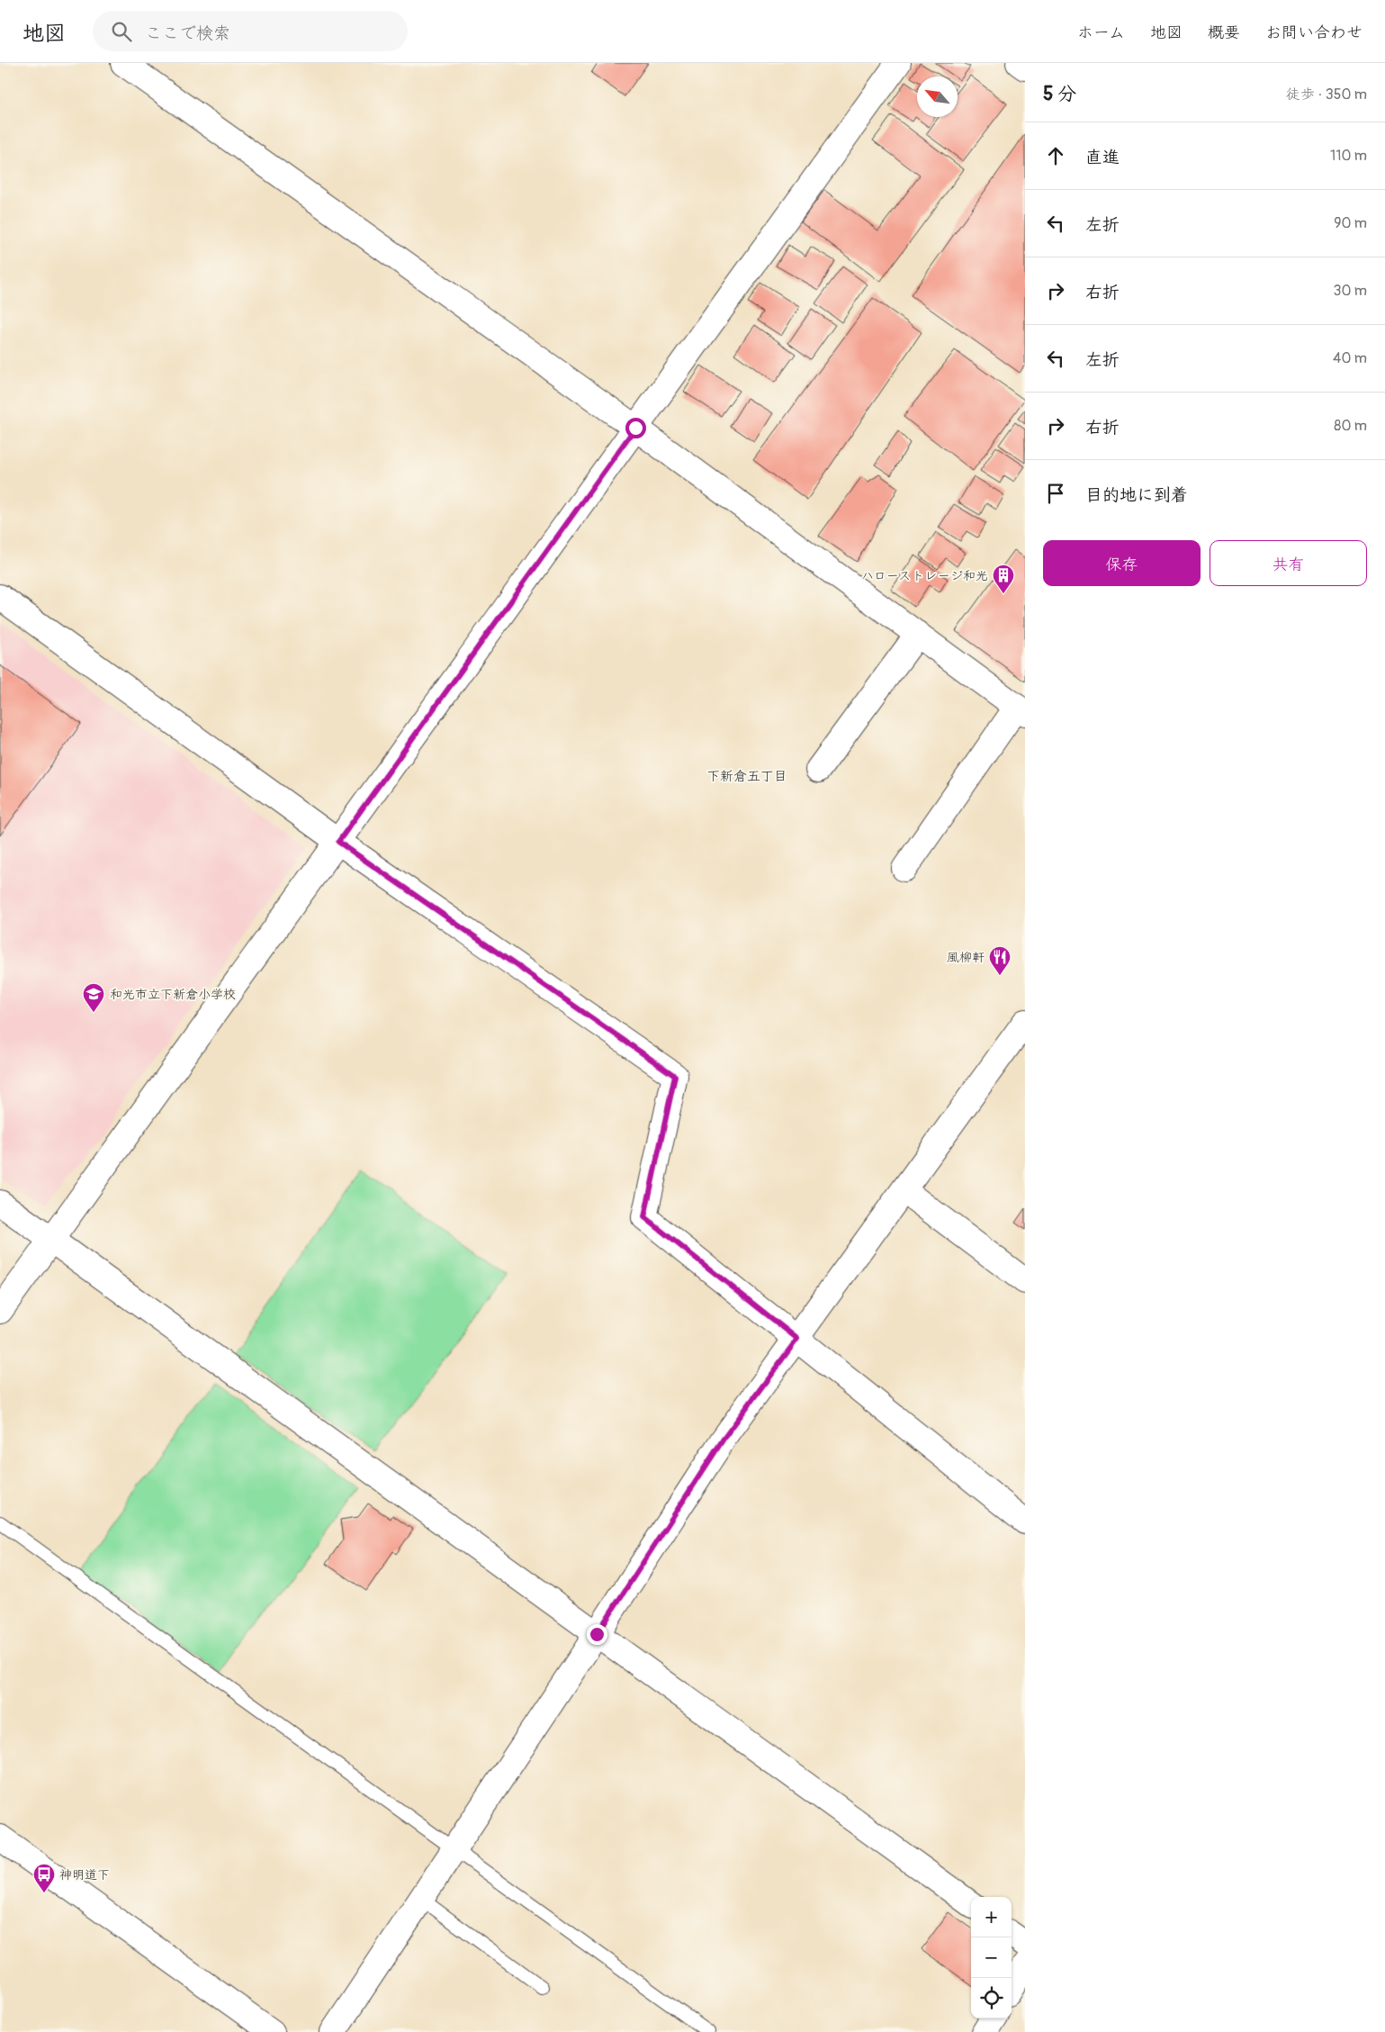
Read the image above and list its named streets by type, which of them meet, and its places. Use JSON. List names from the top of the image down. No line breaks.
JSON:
{"districts":["下新倉五丁目"],"places":{"building":["ハローストレージ和光"],"restaurant":["風柳軒"],"school or university":["和光市立下新倉小学校"],"bus stop":["神明道下"]},"north":"top left","page":{"header":"地図","search":"ここで検索","nav":["ホーム","地図","概要","お問い合わせ"],"heading":["5 分","徒歩 · 350 m"],"list":[["直進","110 m"],["左折","90 m"],["右折","30 m"],["左折","40 m"],["右折","80 m"],"目的地に到着"],"buttons":["保存","共有"],"map_buttons":["+","−"]}}
